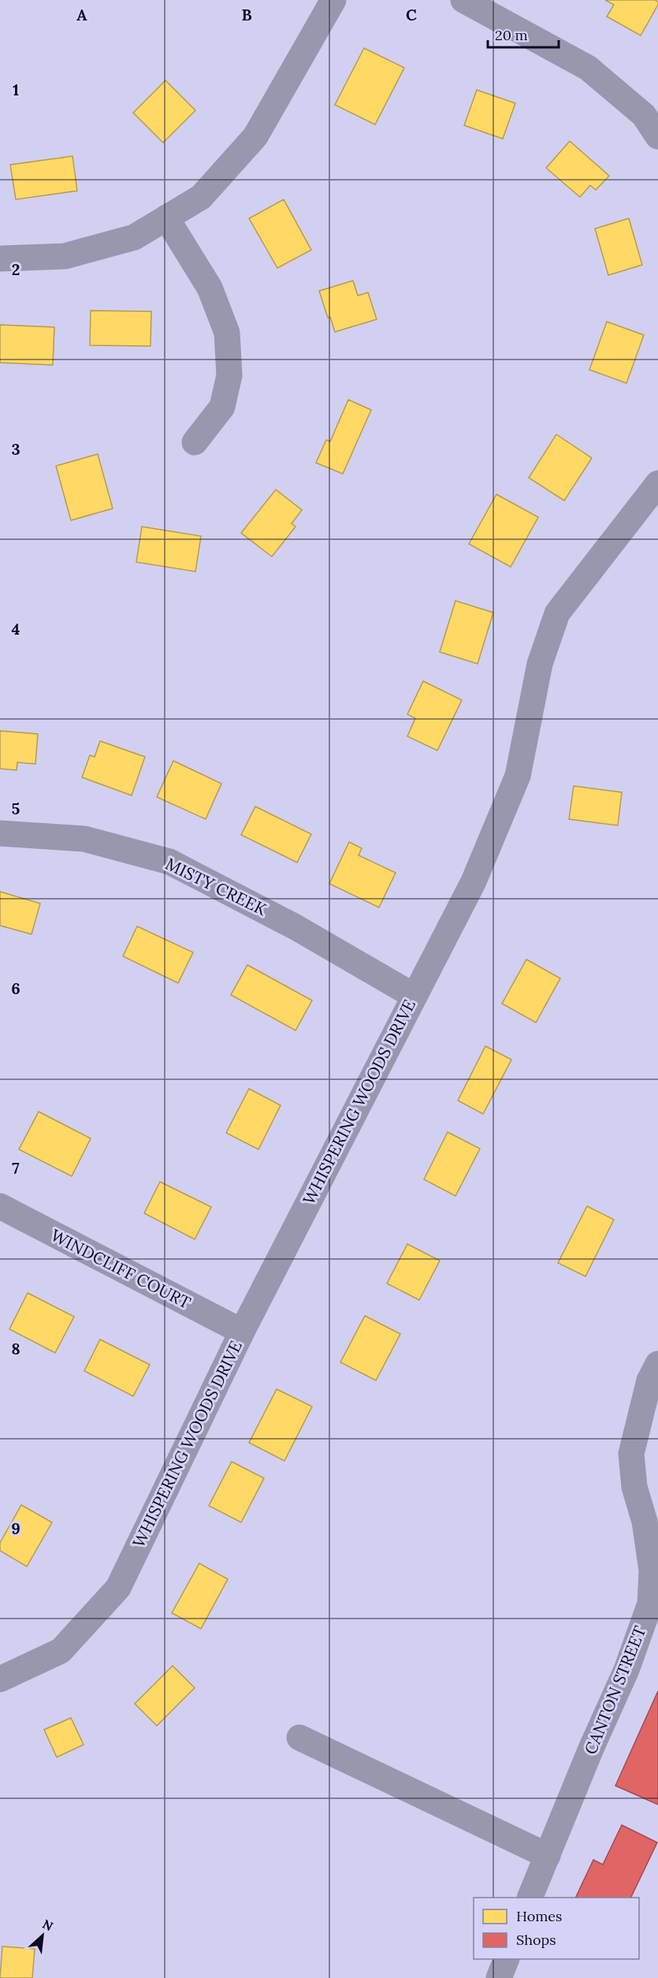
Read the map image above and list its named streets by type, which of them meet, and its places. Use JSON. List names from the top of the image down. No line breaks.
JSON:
{"streets":{"street":["MISTY CREEK","WHISPERING WOODS DRIVE","WINDCLIFF COURT","CANTON STREET"]},"crossings":[["MISTY CREEK","WHISPERING WOODS DRIVE"],["WHISPERING WOODS DRIVE","WINDCLIFF COURT"]],"legend":["Homes","Shops"],"scale_bar":"20 m","north":"top right","grid":{"columns":["A","B","C"],"rows":["1","2","3","4","5","6","7","8","9"]}}
